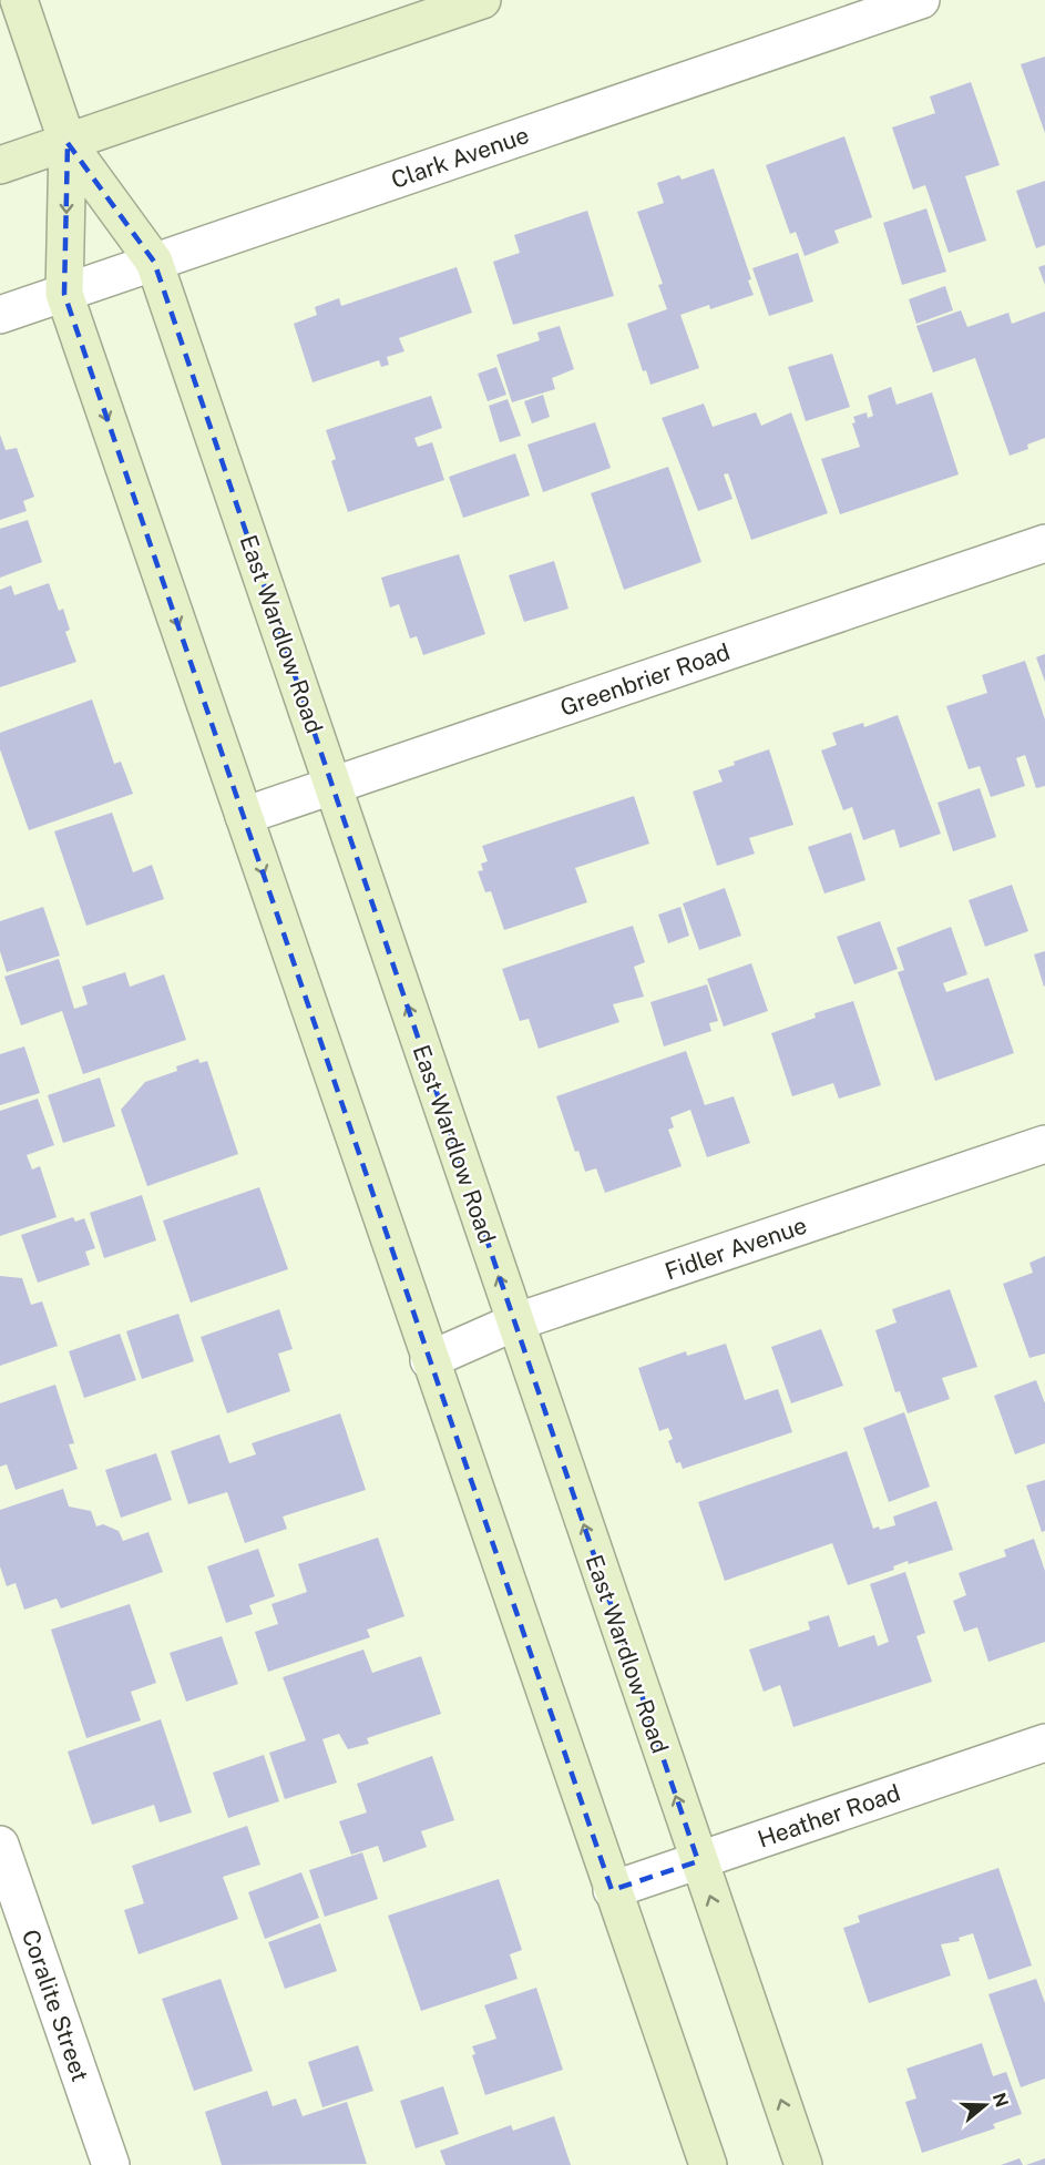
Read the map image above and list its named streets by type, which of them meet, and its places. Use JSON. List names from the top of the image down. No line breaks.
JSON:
{"streets":{"main road":["East Wardlow Road"],"street":["Clark Avenue","Greenbrier Road","Fidler Avenue","Heather Road","Coralite Street"]},"crossings":[["Clark Avenue","East Wardlow Road"],["East Wardlow Road","Greenbrier Road"],["East Wardlow Road","Fidler Avenue"],["East Wardlow Road","Heather Road"]],"north":"right"}
